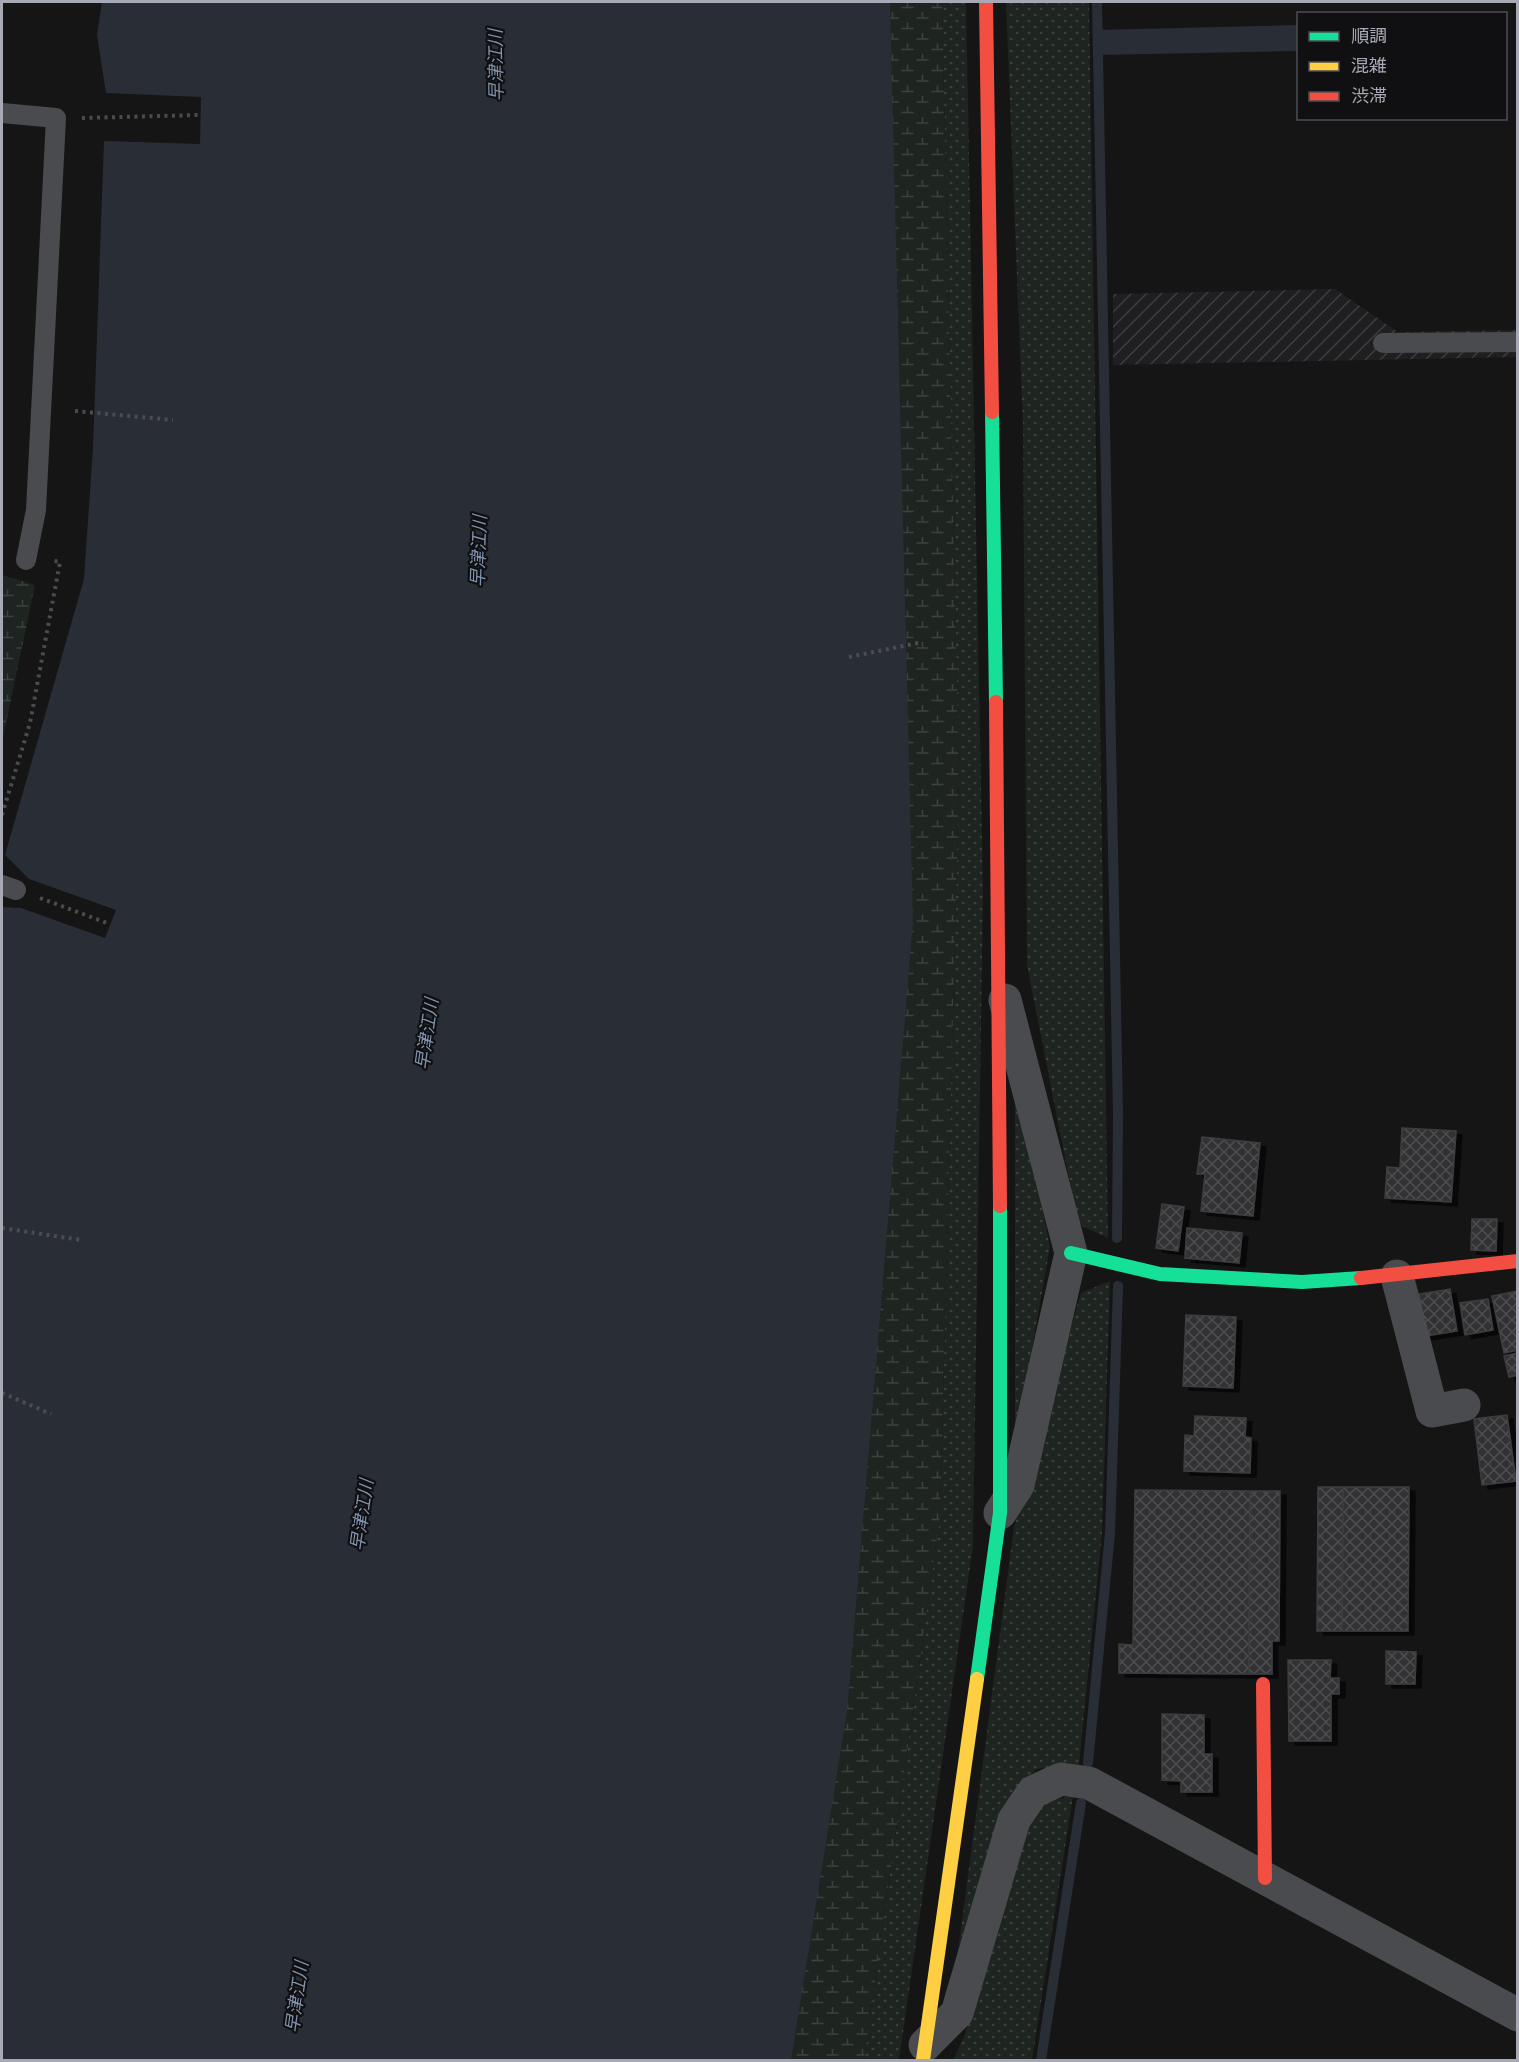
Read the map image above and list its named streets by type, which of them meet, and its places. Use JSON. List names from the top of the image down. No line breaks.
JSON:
{"water":["早津江川"],"legend":["順調","混雑","渋滞"]}
